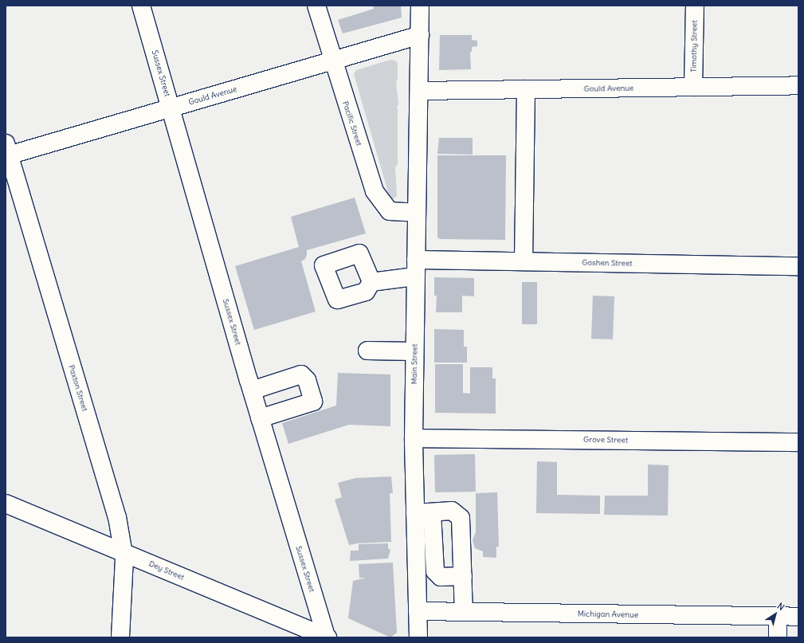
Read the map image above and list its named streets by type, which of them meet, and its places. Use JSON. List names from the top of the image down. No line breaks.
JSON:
{"streets":{"street":["Timothy Street","Sussex Street","Gould Avenue","Pacific Street","Goshen Street","Main Street","Paxton Street","Grove Street","Dey Street","Michigan Avenue"]},"crossings":[["Timothy Street","Gould Avenue"],["Sussex Street","Gould Avenue"],["Sussex Street","Dey Street"],["Gould Avenue","Pacific Street"],["Gould Avenue","Main Street"],["Gould Avenue","Paxton Street"],["Pacific Street","Main Street"],["Goshen Street","Main Street"],["Main Street","Grove Street"],["Main Street","Michigan Avenue"],["Paxton Street","Dey Street"]],"north":"top right"}
